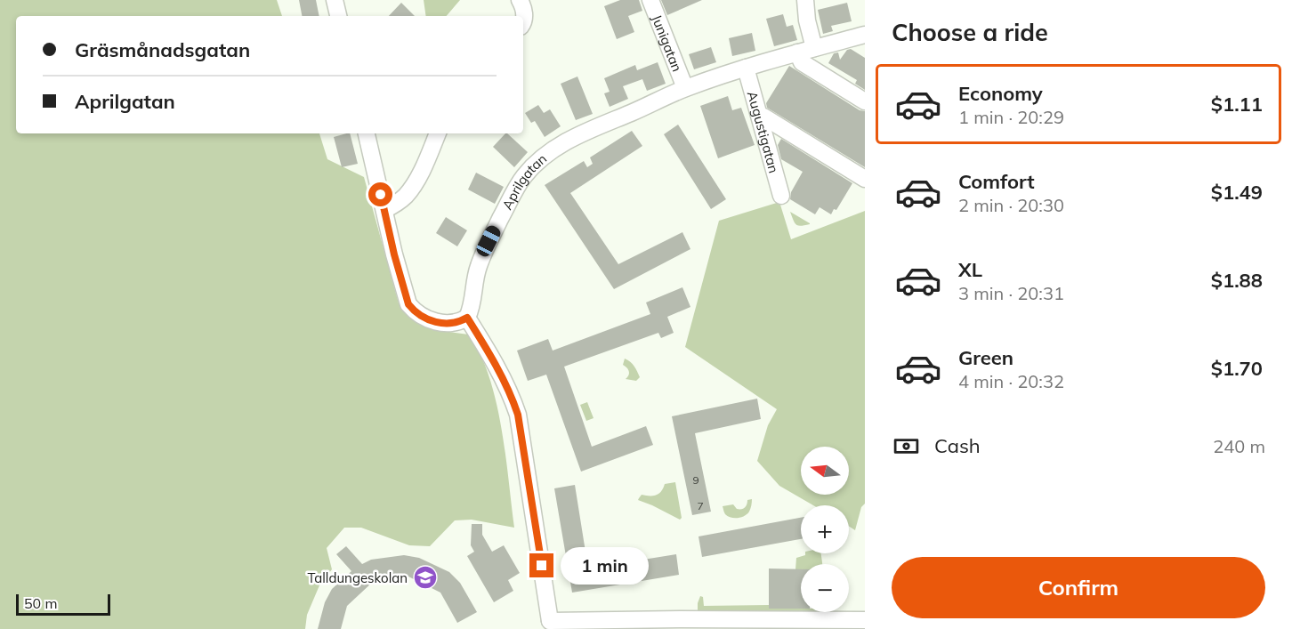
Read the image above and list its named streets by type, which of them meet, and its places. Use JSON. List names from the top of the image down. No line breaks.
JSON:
{"streets":{"street":["Junigatan","Augustigatan","Aprilgatan"]},"crossings":[["Junigatan","Aprilgatan"],["Augustigatan","Aprilgatan"]],"places":{"school or university":["Talldungeskolan"]},"house_numbers":["9","7"],"scale_bar":"50 m","north":"left","page":{"heading":"Choose a ride","banner":["Gräsmånadsgatan","Aprilgatan"],"list":[{"name":"Economy","note":"1 min · 20:29","value":"$1.11"},{"name":"Comfort","note":"2 min · 20:30","value":"$1.49"},{"name":"XL","note":"3 min · 20:31","value":"$1.88"},{"name":"Green","note":"4 min · 20:32","value":"$1.70"}],"pay":["Cash","240 m"],"map_buttons":["+","−"],"buttons":"Confirm","bubble":"1 min","scale":"50 m"}}
